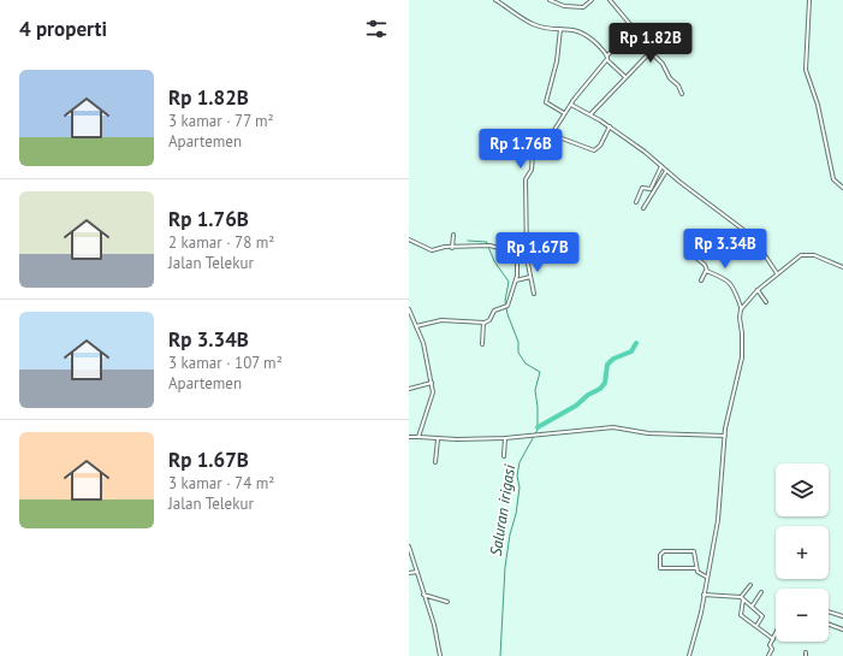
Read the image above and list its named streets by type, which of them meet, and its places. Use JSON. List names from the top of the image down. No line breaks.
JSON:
{"water":["Saluran irigasi"],"page":{"heading":"4 properti","price":["Rp 1.82B","Rp 1.76B","Rp 3.34B","Rp 1.67B"],"list":[{"name":"Rp 1.82B","note":"3 kamar · 77 m² · Apartemen"},{"name":"Rp 1.76B","note":"2 kamar · 78 m² · Jalan Telekur"},{"name":"Rp 3.34B","note":"3 kamar · 107 m² · Apartemen"},{"name":"Rp 1.67B","note":"3 kamar · 74 m² · Jalan Telekur"}],"map_buttons":["+","−"]}}
